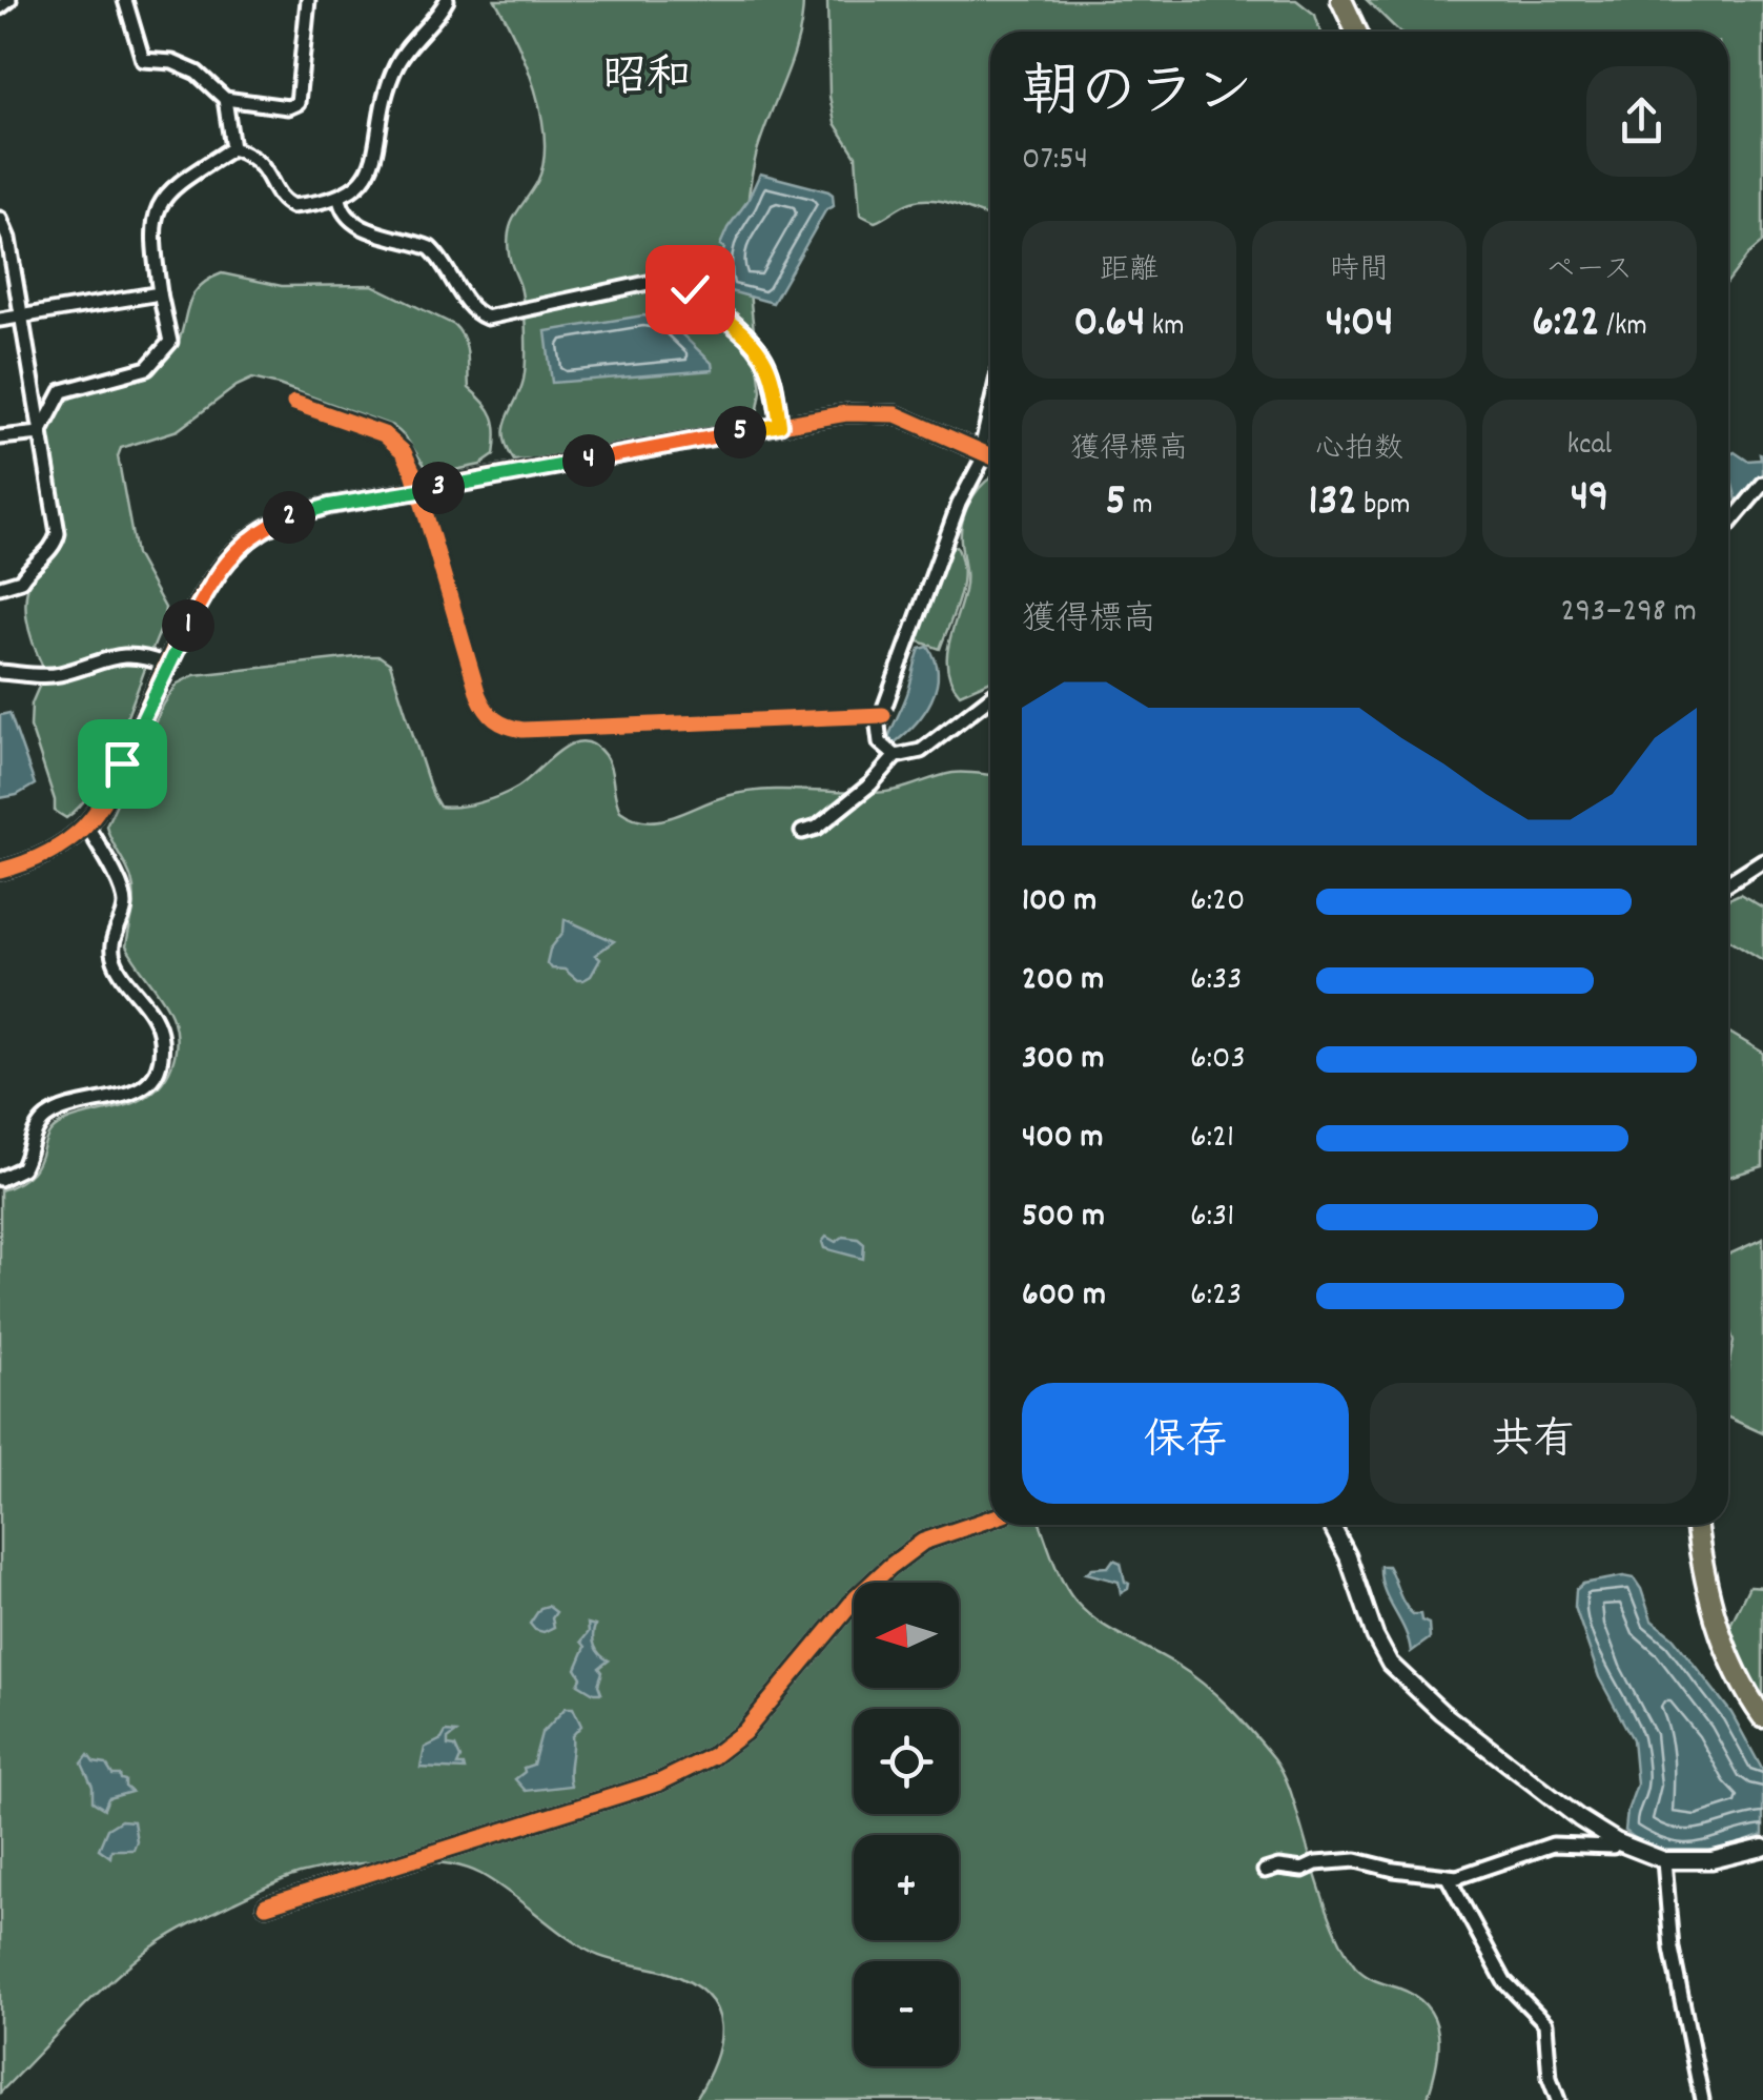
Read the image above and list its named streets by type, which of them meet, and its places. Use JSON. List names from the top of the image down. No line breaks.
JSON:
{"districts":["昭和"],"north":"left","page":{"heading":["朝のラン","07:54"],"stats":[["距離","0.64 km"],["時間","4:04"],["ペース","6:22 /km"],["獲得標高","5 m"],["心拍数","132 bpm"],["kcal","49"]],"pins":["5","4","3","2","1"],"chart":["獲得標高","293–298 m"],"list":[{"name":"100 m","note":"6:20"},{"name":"200 m","note":"6:33"},{"name":"300 m","note":"6:03"},{"name":"400 m","note":"6:21"},{"name":"500 m","note":"6:31"},{"name":"600 m","note":"6:23"}],"buttons":["保存","共有"],"map_buttons":["+","−"]}}
